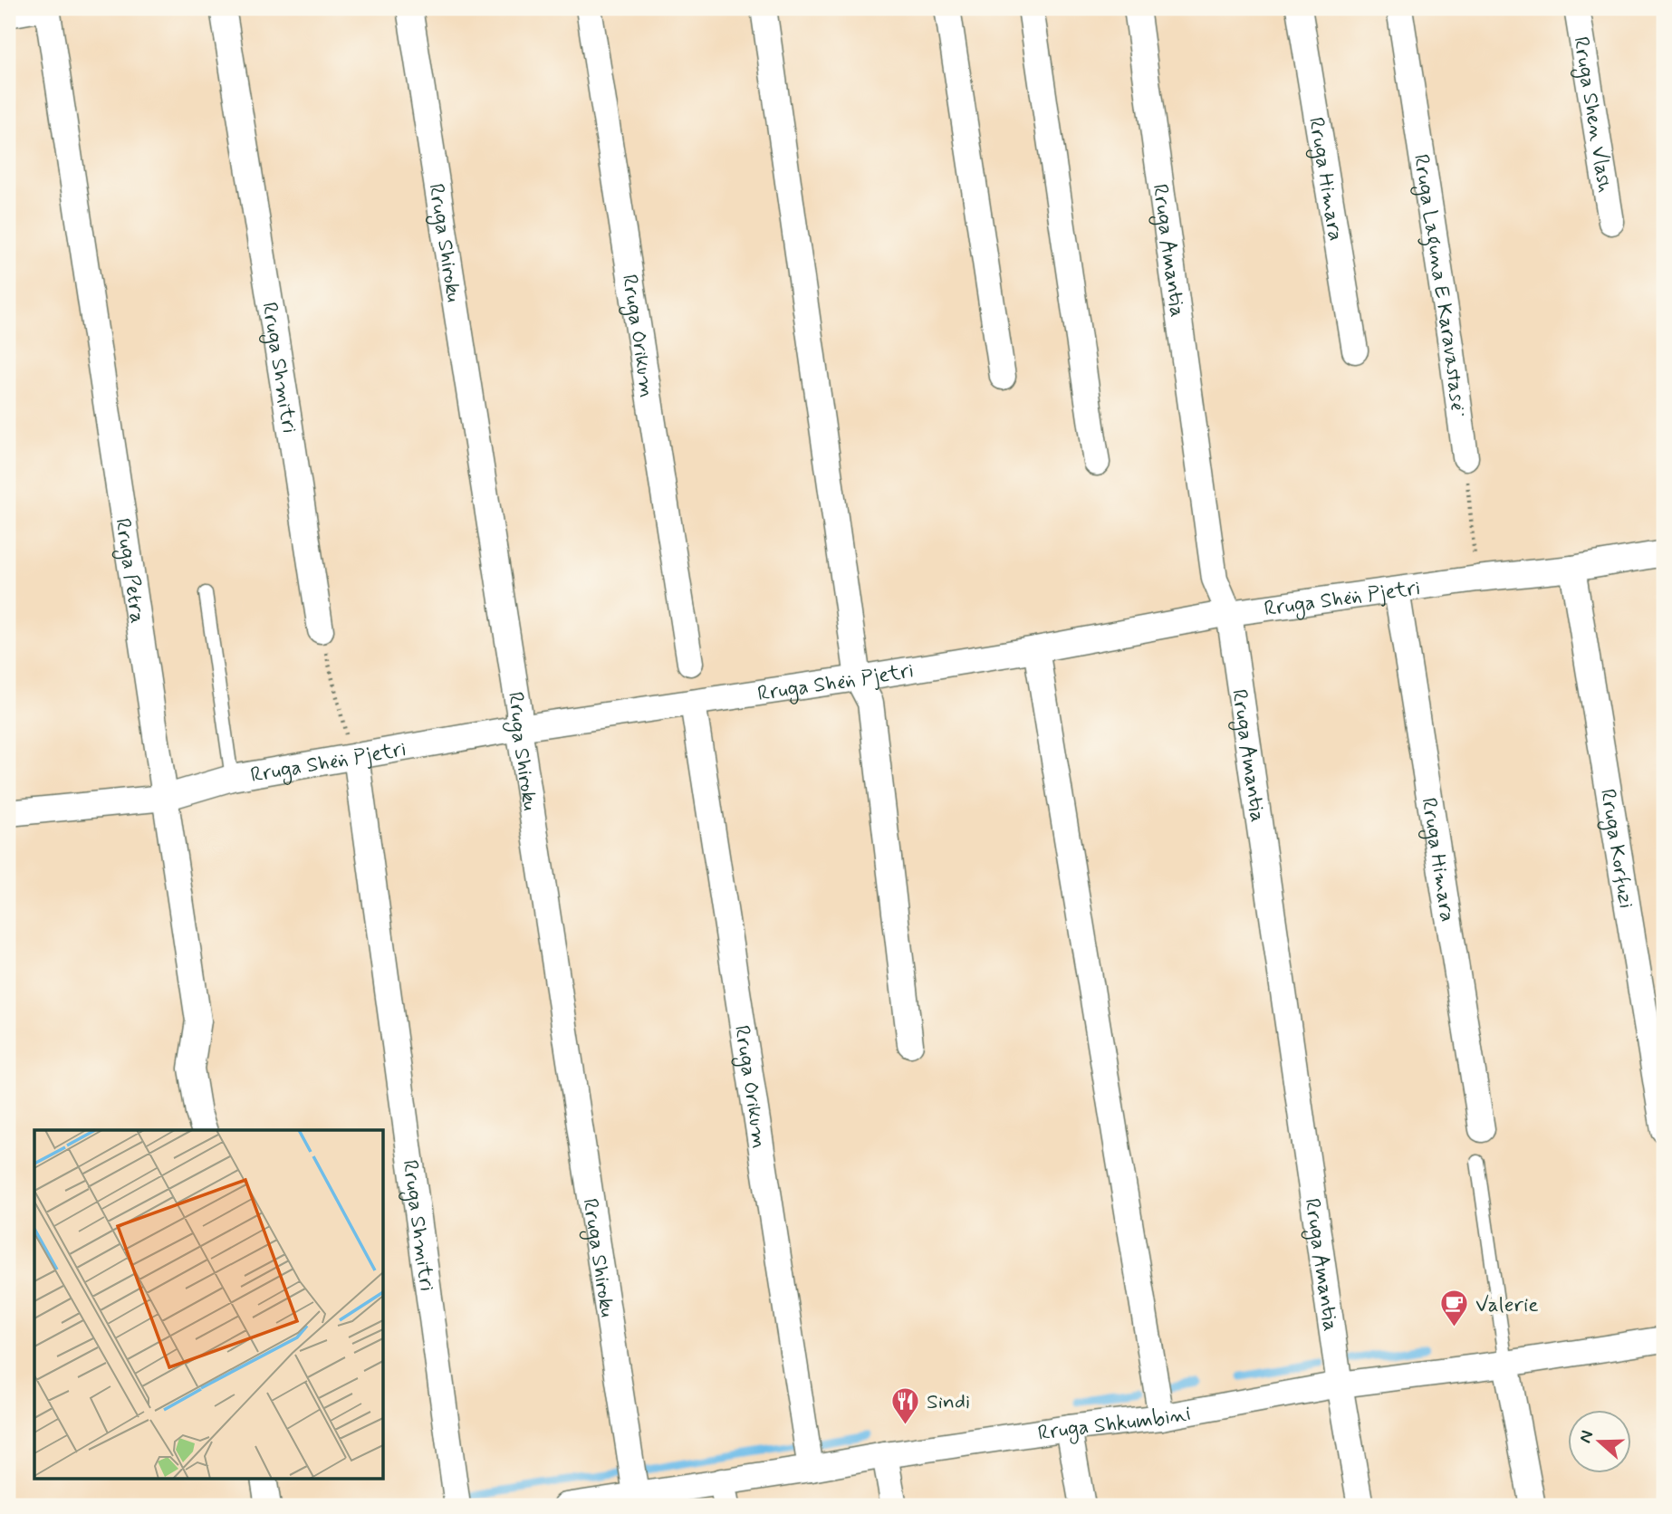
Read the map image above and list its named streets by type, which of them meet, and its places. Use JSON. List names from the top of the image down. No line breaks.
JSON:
{"streets":{"street":["Rruga Shen Vlash","Rruga Himara","Rruga Shiroku","Rruga Amantia","Rruga Laguna E Karavastasë","Rruga Orikum","Rruga Shmitri","Rruga Petra","Rruga Shën Pjetri","Rruga Korfuzi","Rruga Shkumbini"]},"crossings":[["Rruga Himara","Rruga Shën Pjetri"],["Rruga Shiroku","Rruga Shën Pjetri"],["Rruga Shiroku","Rruga Shkumbini"],["Rruga Amantia","Rruga Shën Pjetri"],["Rruga Amantia","Rruga Shkumbini"],["Rruga Orikum","Rruga Shën Pjetri"],["Rruga Orikum","Rruga Shkumbini"],["Rruga Shmitri","Rruga Shën Pjetri"],["Rruga Petra","Rruga Shën Pjetri"],["Rruga Shën Pjetri","Rruga Korfuzi"]],"places":{"cafe":["Valerie"],"restaurant":["Sindi"]},"north":"left"}
